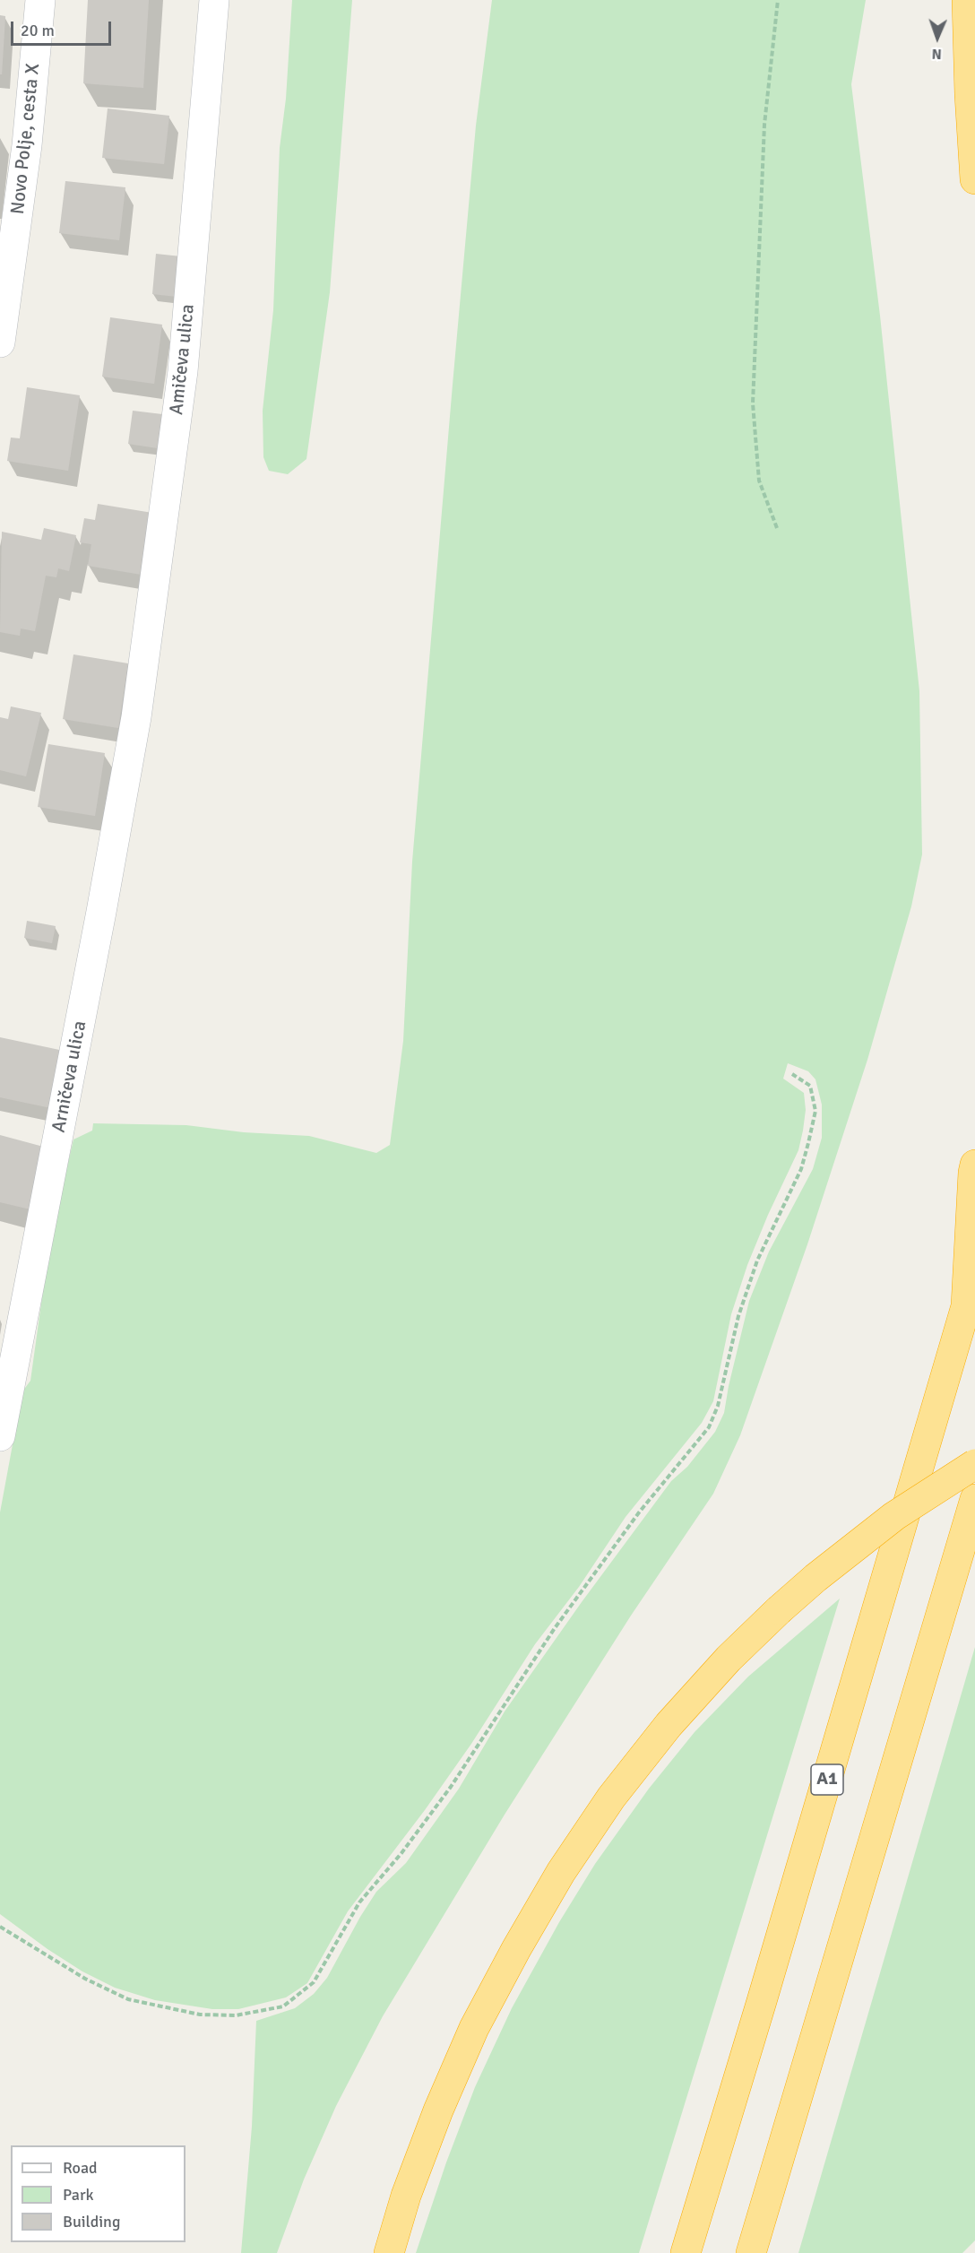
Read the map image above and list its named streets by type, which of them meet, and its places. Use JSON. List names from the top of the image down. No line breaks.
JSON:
{"streets":{"highway":["A1"],"street":["Novo Polje, cesta X","Amičeva ulica","Arničeva ulica"]},"crossings":[["Amičeva ulica","Arničeva ulica"]],"legend":["Road","Park","Building"],"scale_bar":"20 m","north":"bottom"}
